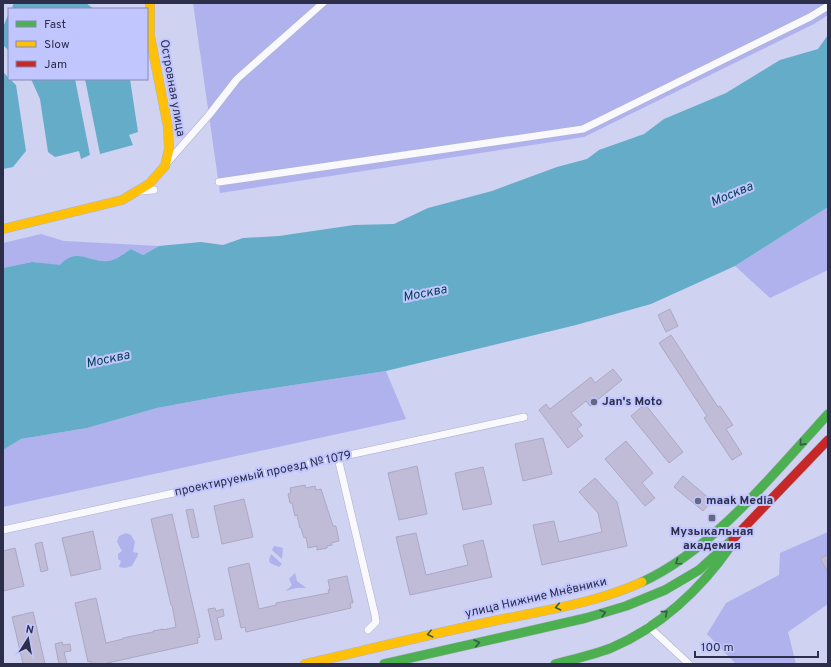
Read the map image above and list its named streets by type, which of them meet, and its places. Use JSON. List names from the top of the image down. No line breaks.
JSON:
{"streets":{"main road":["Островная улица","улица Нижние Мнёвники"],"street":["проектируемый проезд № 1079"]},"water":["Москва"],"places":{"other":["Jan's Moto","maak Media"],"transit":["Музыкальная академия"]},"legend":["Fast","Slow","Jam"],"scale_bar":"100 m","north":"top"}
